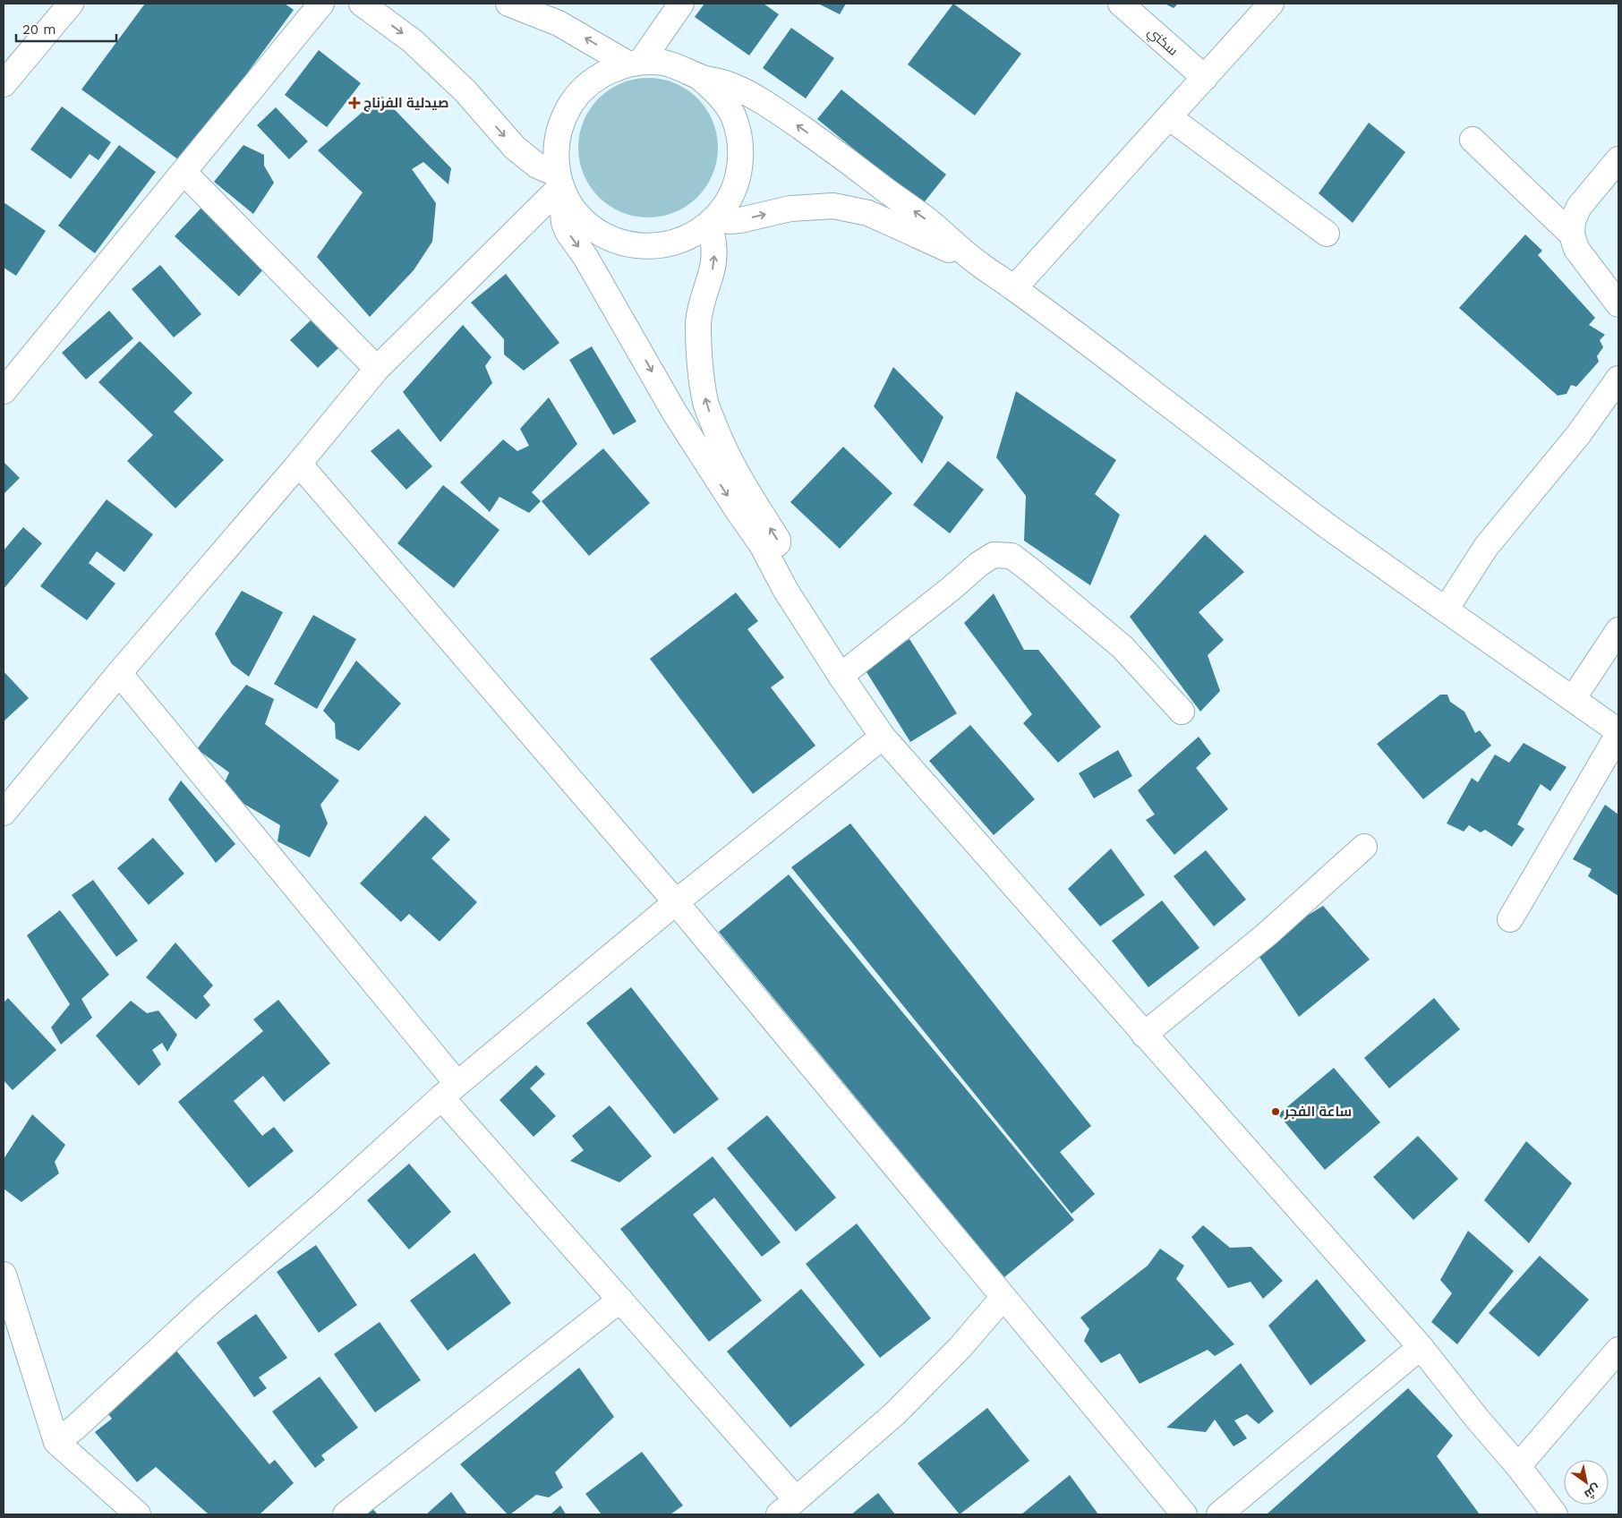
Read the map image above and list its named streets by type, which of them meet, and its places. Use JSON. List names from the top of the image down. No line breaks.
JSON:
{"streets":{"main road":["سكني"]},"places":{"health":["صيدلية الفرناج"],"other":["ساعة الفجر"]},"scale_bar":"20 m","north":"bottom right"}
